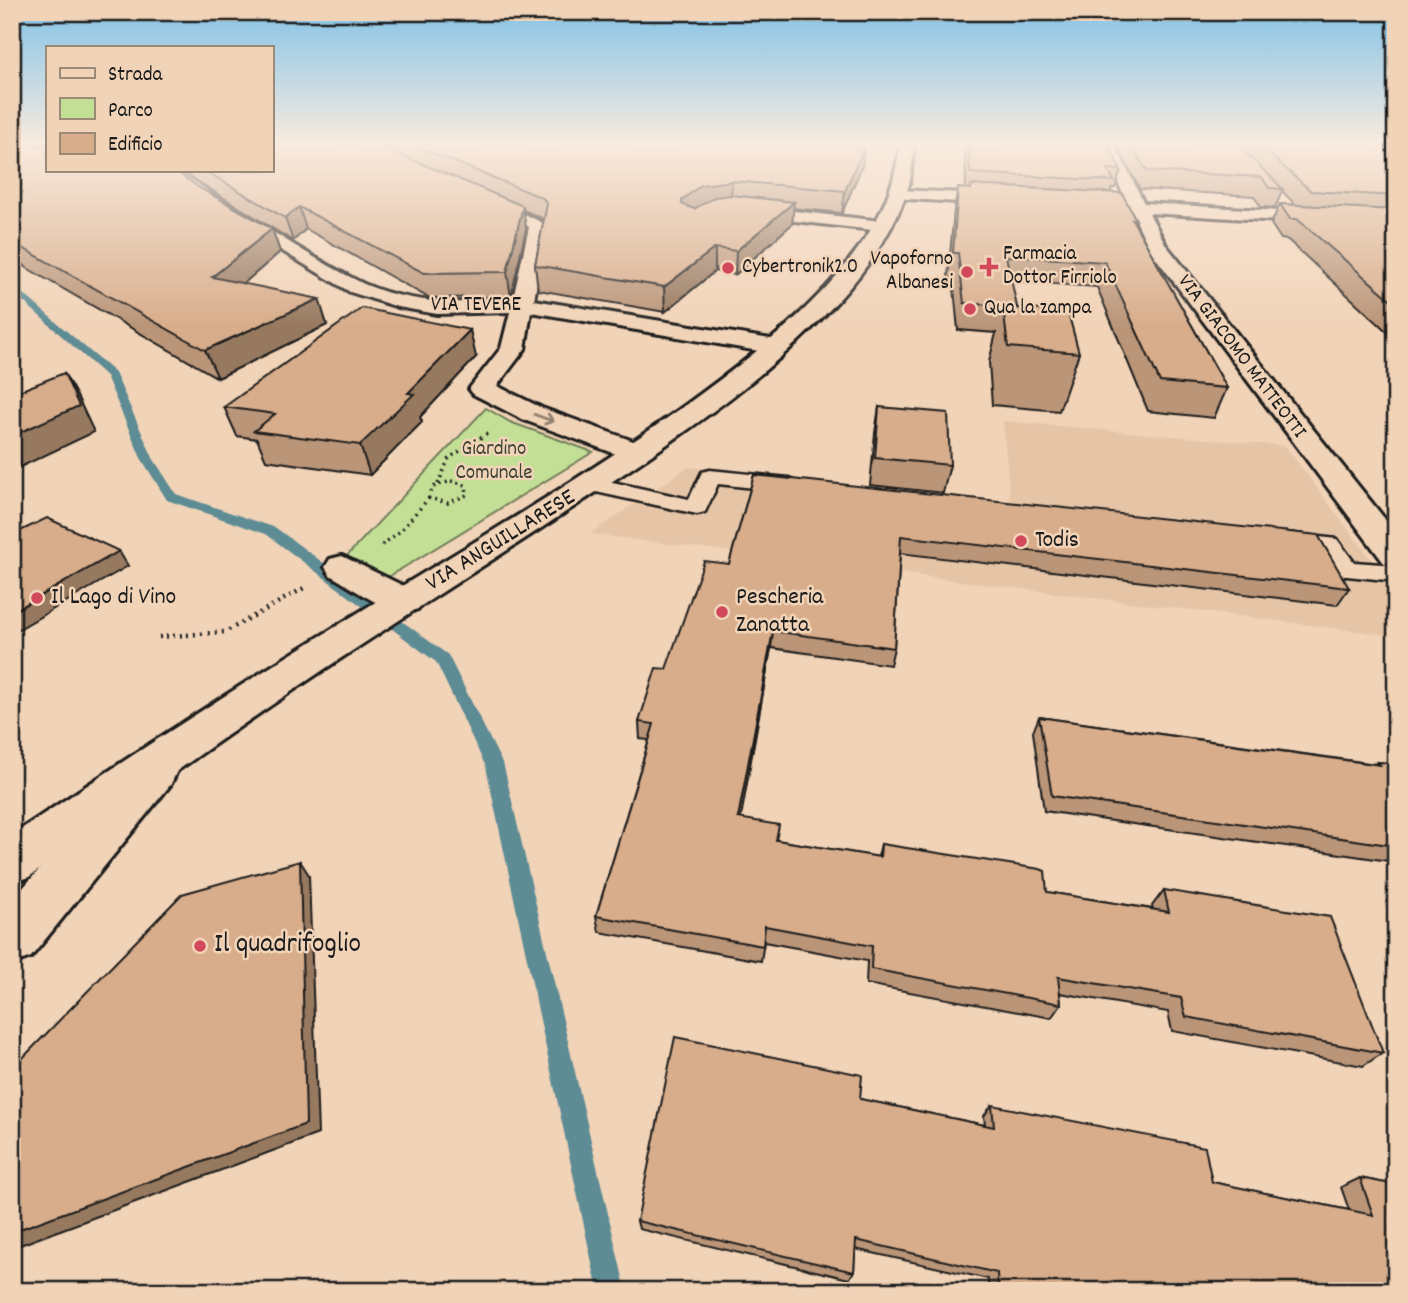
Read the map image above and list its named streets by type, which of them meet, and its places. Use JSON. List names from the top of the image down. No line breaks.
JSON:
{"streets":{"street":["VIA TEVERE","VIA GIACOMO MATTEOTTI","VIA ANGUILLARESE"]},"crossings":[["VIA TEVERE","VIA ANGUILLARESE"]],"parks":["Giardino Comunale"],"places":{"health":["Farmacia Dottor Firriolo"],"other":["Cybertronik2.0","Vapoforno Albanesi","Qua la zampa","Todis","Il Lago di Vino","Pescheria Zanatta","Il quadrifoglio"]},"legend":["Strada","Parco","Edificio"]}
